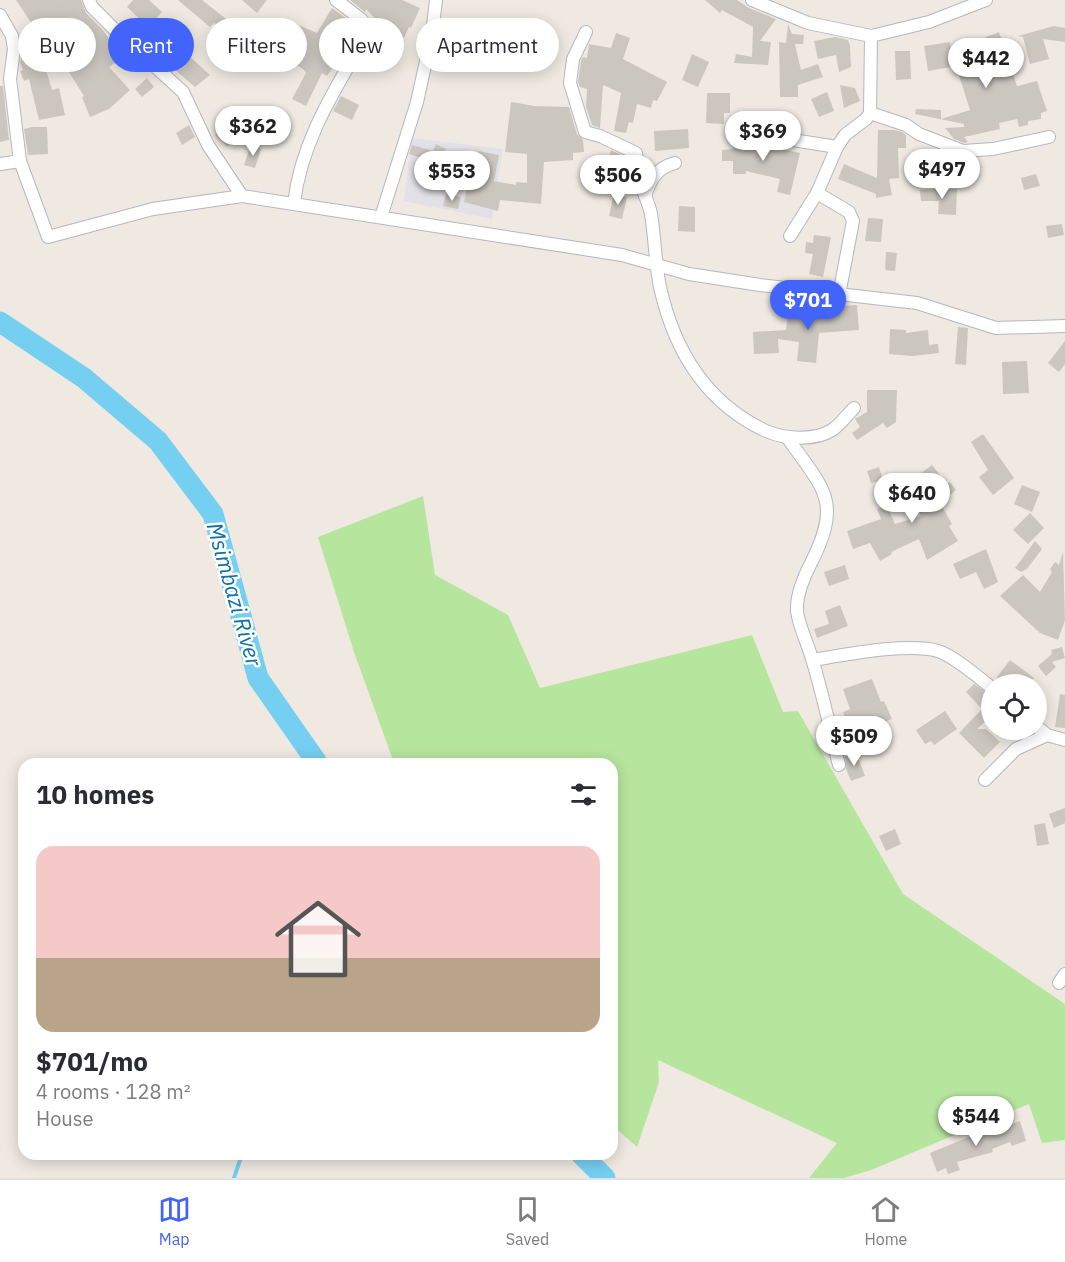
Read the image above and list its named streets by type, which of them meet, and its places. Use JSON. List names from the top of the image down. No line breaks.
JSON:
{"water":["Msimbazi River"],"page":{"chip":["Buy","Rent","Filters","New","Apartment"],"price":["$442","$362","$369","$497","$553","$506","$701","$640","$509","$544"],"heading":"10 homes","list":[{"name":"$701/mo","note":"4 rooms · 128 m² · House"}],"tabs":["Map","Saved","Home"]}}
